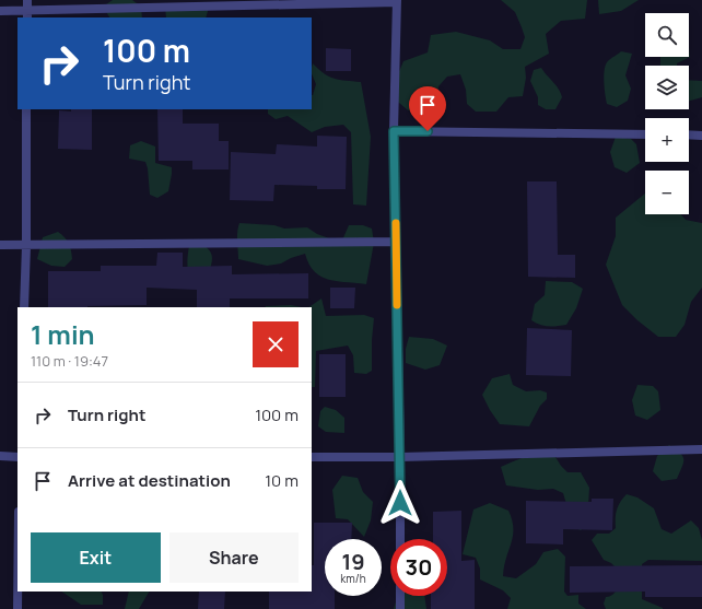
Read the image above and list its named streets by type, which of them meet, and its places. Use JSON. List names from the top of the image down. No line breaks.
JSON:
{"page":{"map_buttons":["+","−"],"turn":["100 m","Turn right"],"heading":["1 min","110 m · 19:47"],"list":[{"name":"Turn right","value":"100 m"},{"name":"Arrive at destination","value":"10 m"}],"buttons":["Exit","Share"],"speed":"19 km/h","limit":"30"}}
